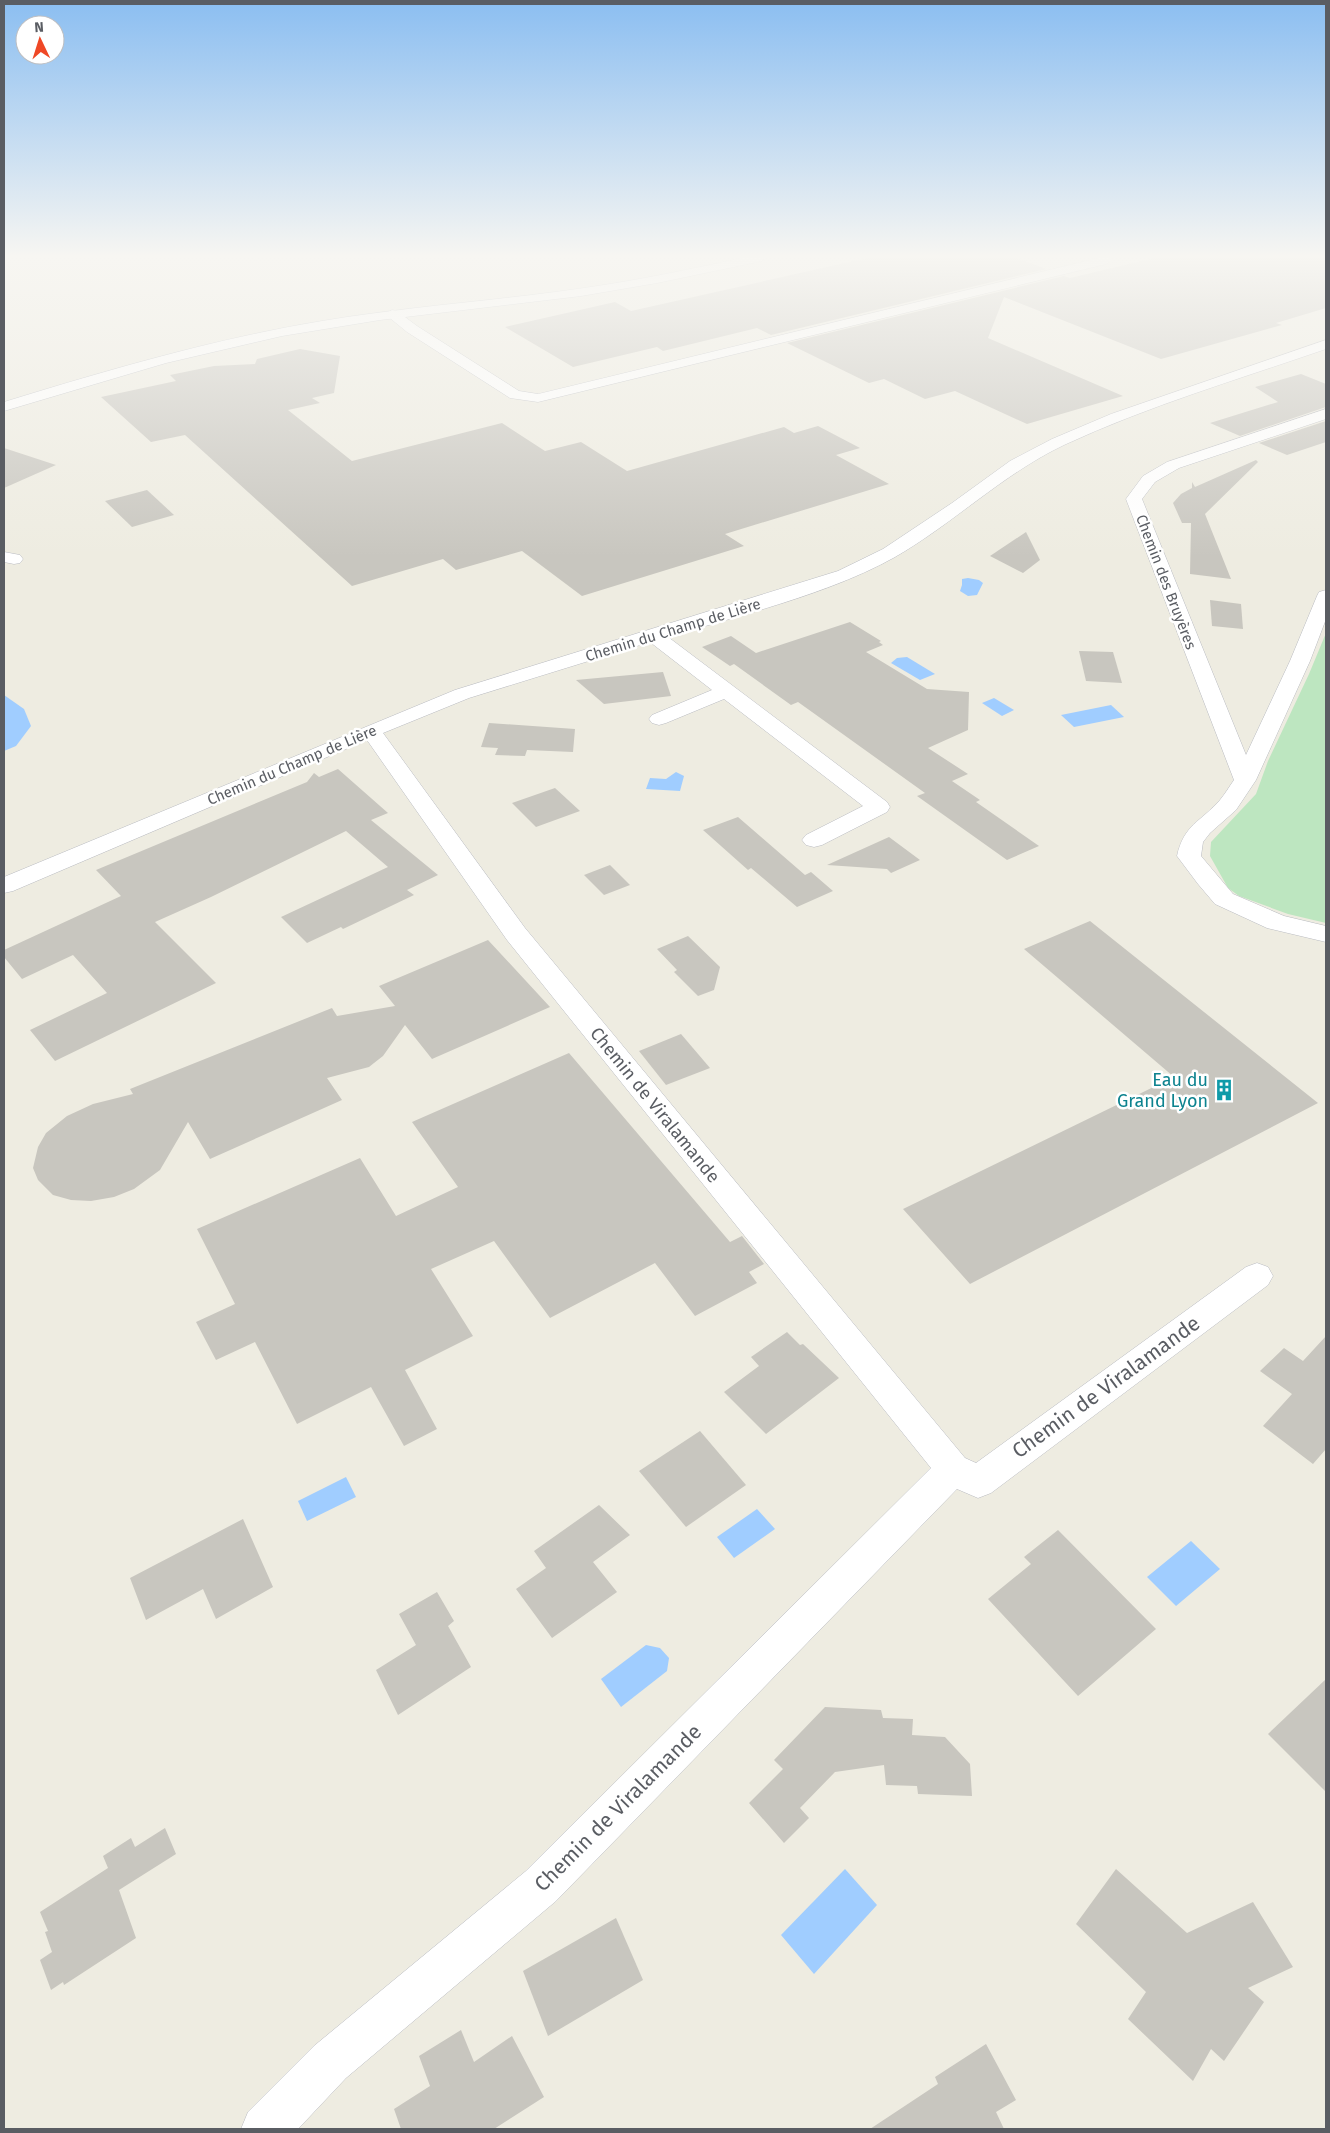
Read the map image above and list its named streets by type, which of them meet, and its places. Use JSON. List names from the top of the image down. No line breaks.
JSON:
{"streets":{"street":["Chemin des Bruyères","Chemin du Champ de Lière","Chemin de Viralamande"]},"crossings":[["Chemin du Champ de Lière","Chemin de Viralamande"]],"places":{"building":["Eau du Grand Lyon"]},"north":"top"}
